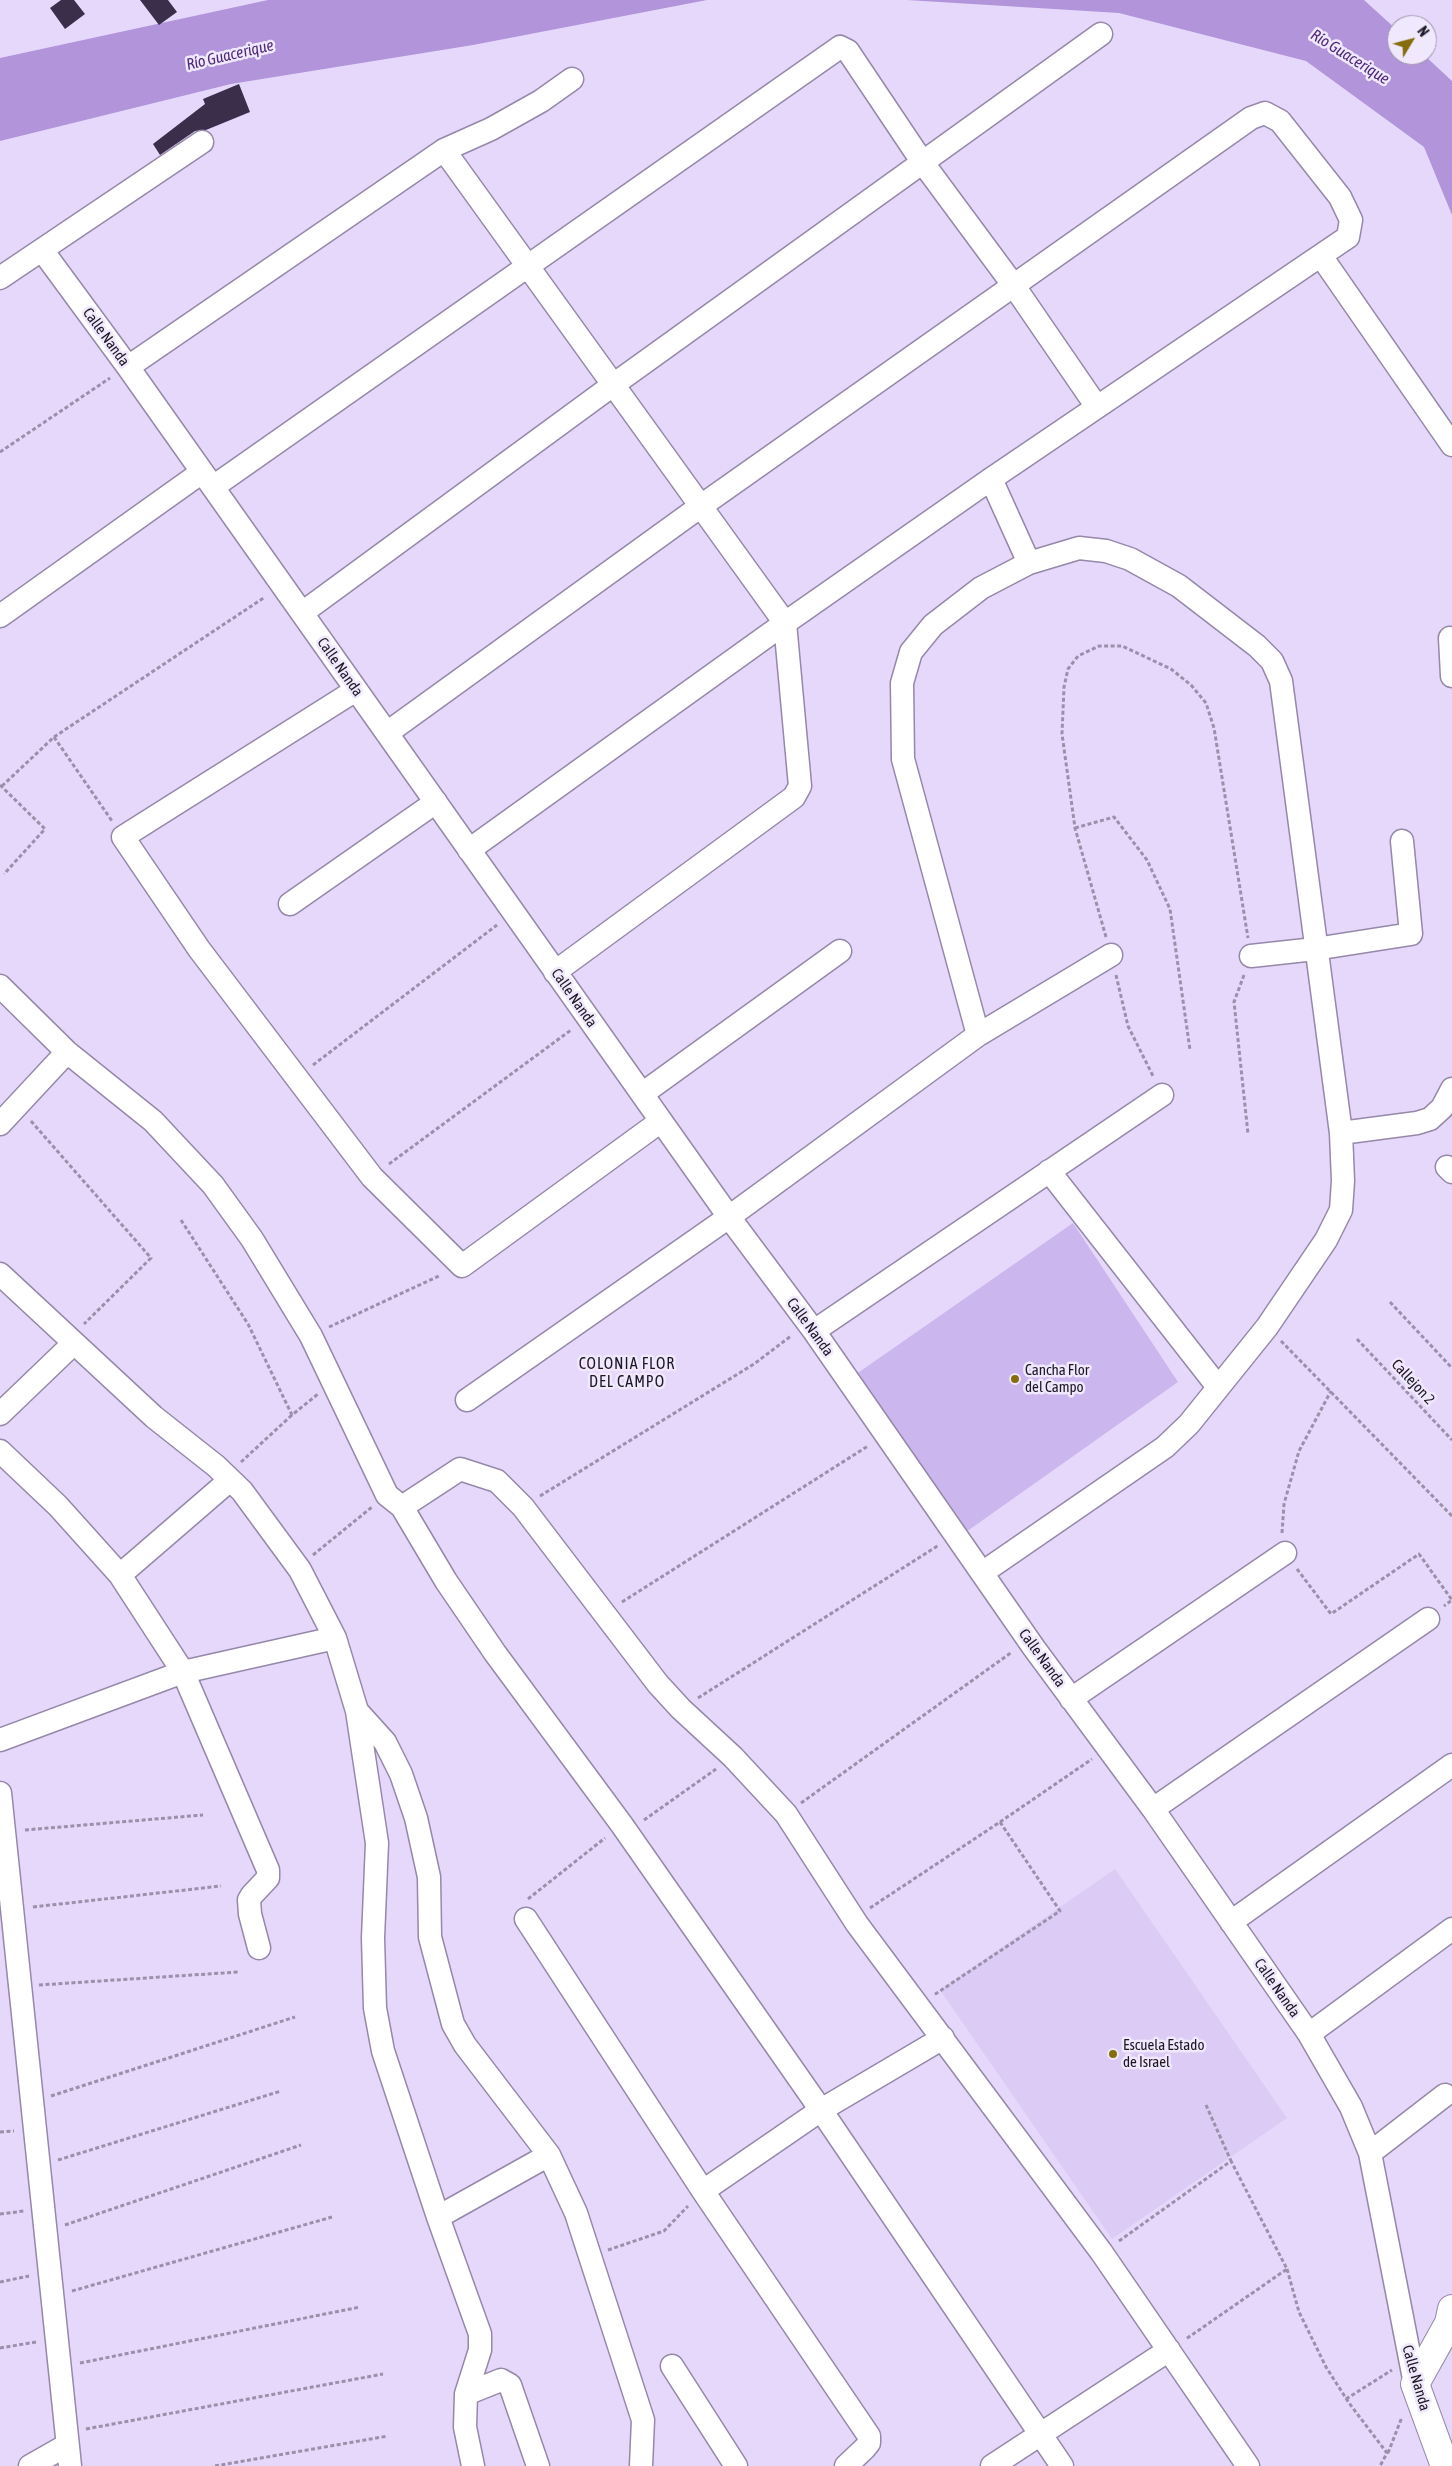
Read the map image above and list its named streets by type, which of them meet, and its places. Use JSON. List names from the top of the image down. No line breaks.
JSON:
{"streets":{"street":["Calle Nanda"],"path":["Callejon 2"]},"districts":["COLONIA FLOR DEL CAMPO"],"water":["Río Guacerique"],"places":["Cancha Flor del Campo","Escuela Estado de Israel"],"north":"top right"}
